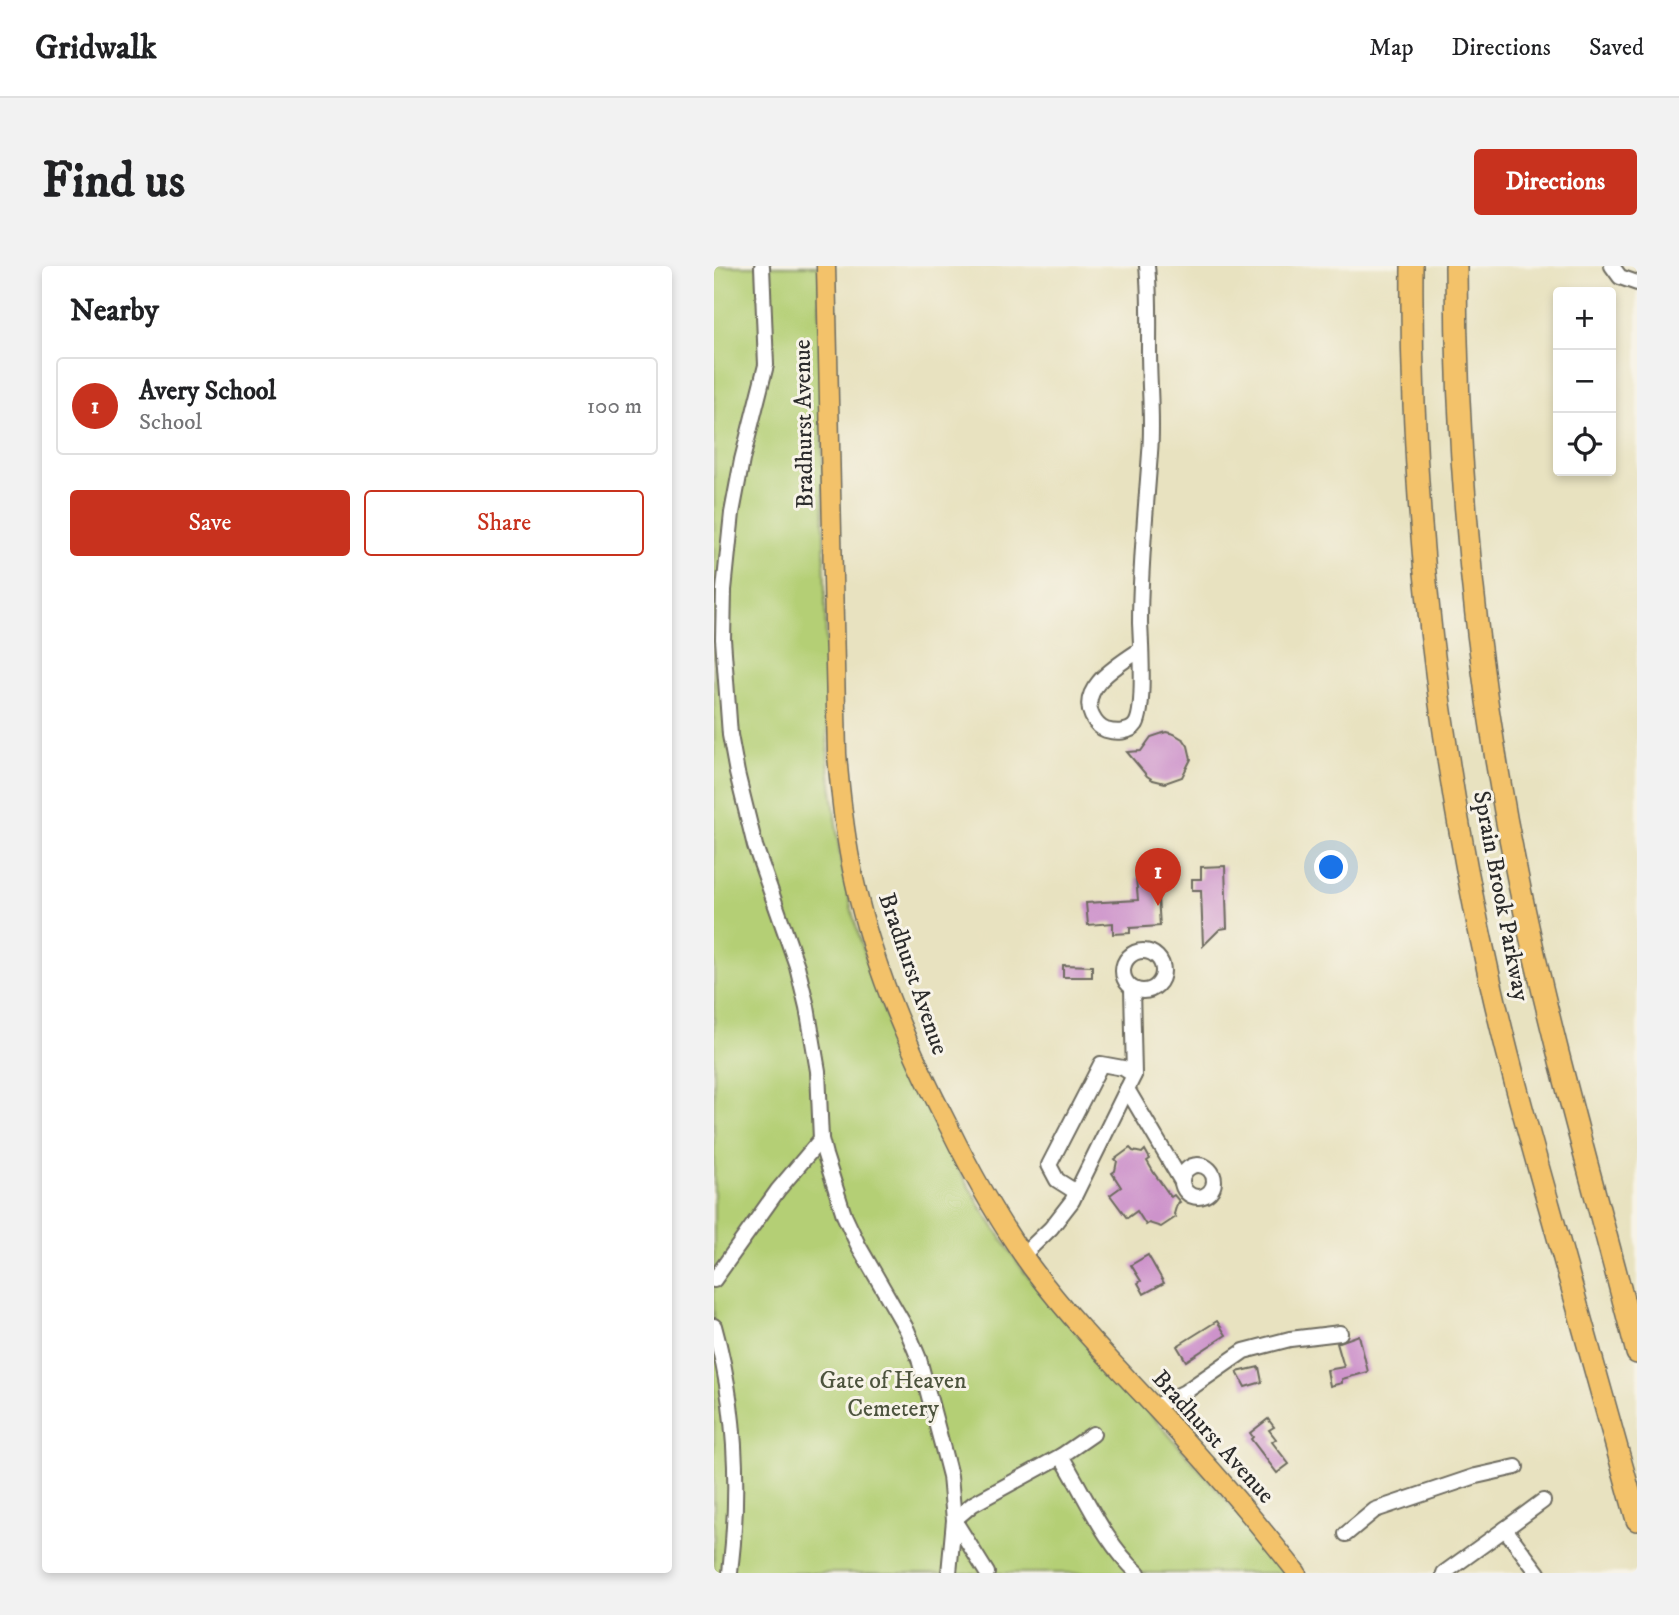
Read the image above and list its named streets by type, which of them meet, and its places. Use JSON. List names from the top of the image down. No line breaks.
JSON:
{"streets":{"highway":["Sprain Brook Parkway"],"main road":["Bradhurst Avenue"]},"parks":["Gate of Heaven Cemetery"],"page":{"header":"Gridwalk","nav":["Map","Directions","Saved"],"buttons":["Directions",["Save","Share"]],"title":"Find us","heading":"Nearby","map_buttons":["+","−"],"list":[{"mark":"1","name":"Avery School","note":"School","value":"100 m"}],"pins":"1"}}
